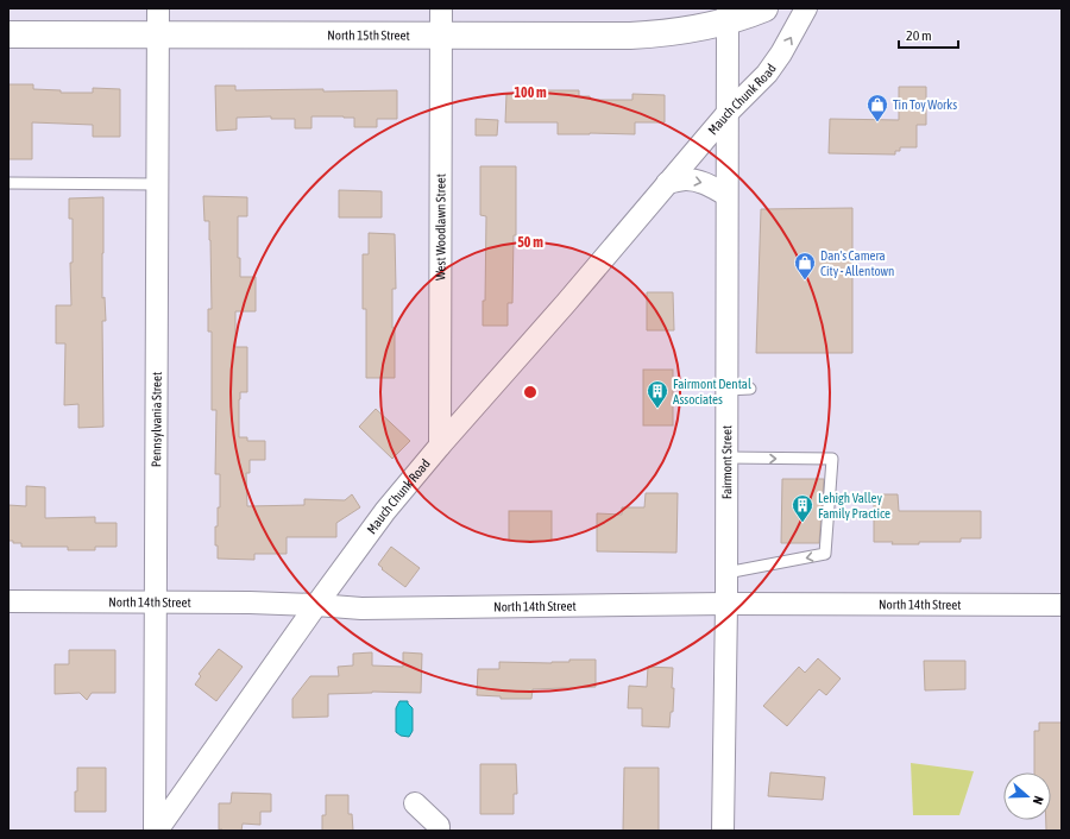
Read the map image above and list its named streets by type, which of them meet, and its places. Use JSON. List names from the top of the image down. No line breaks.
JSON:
{"streets":{"main road":["North 15th Street"],"street":["Mauch Chunk Road","West Woodlawn Street","Pennsylvania Street","Fairmont Street","North 14th Street"]},"crossings":[["North 15th Street","West Woodlawn Street"],["North 15th Street","Pennsylvania Street"],["North 15th Street","Fairmont Street"],["Mauch Chunk Road","West Woodlawn Street"],["Mauch Chunk Road","Pennsylvania Street"],["Mauch Chunk Road","Fairmont Street"],["Mauch Chunk Road","North 14th Street"],["Pennsylvania Street","North 14th Street"],["Fairmont Street","North 14th Street"]],"places":{"shop":["Tin Toy Works","Dan's Camera City - Allentown"],"building":["Fairmont Dental Associates","Lehigh Valley Family Practice"]},"scale_bar":"20 m","north":"right","rings":["100 m","50 m"]}
